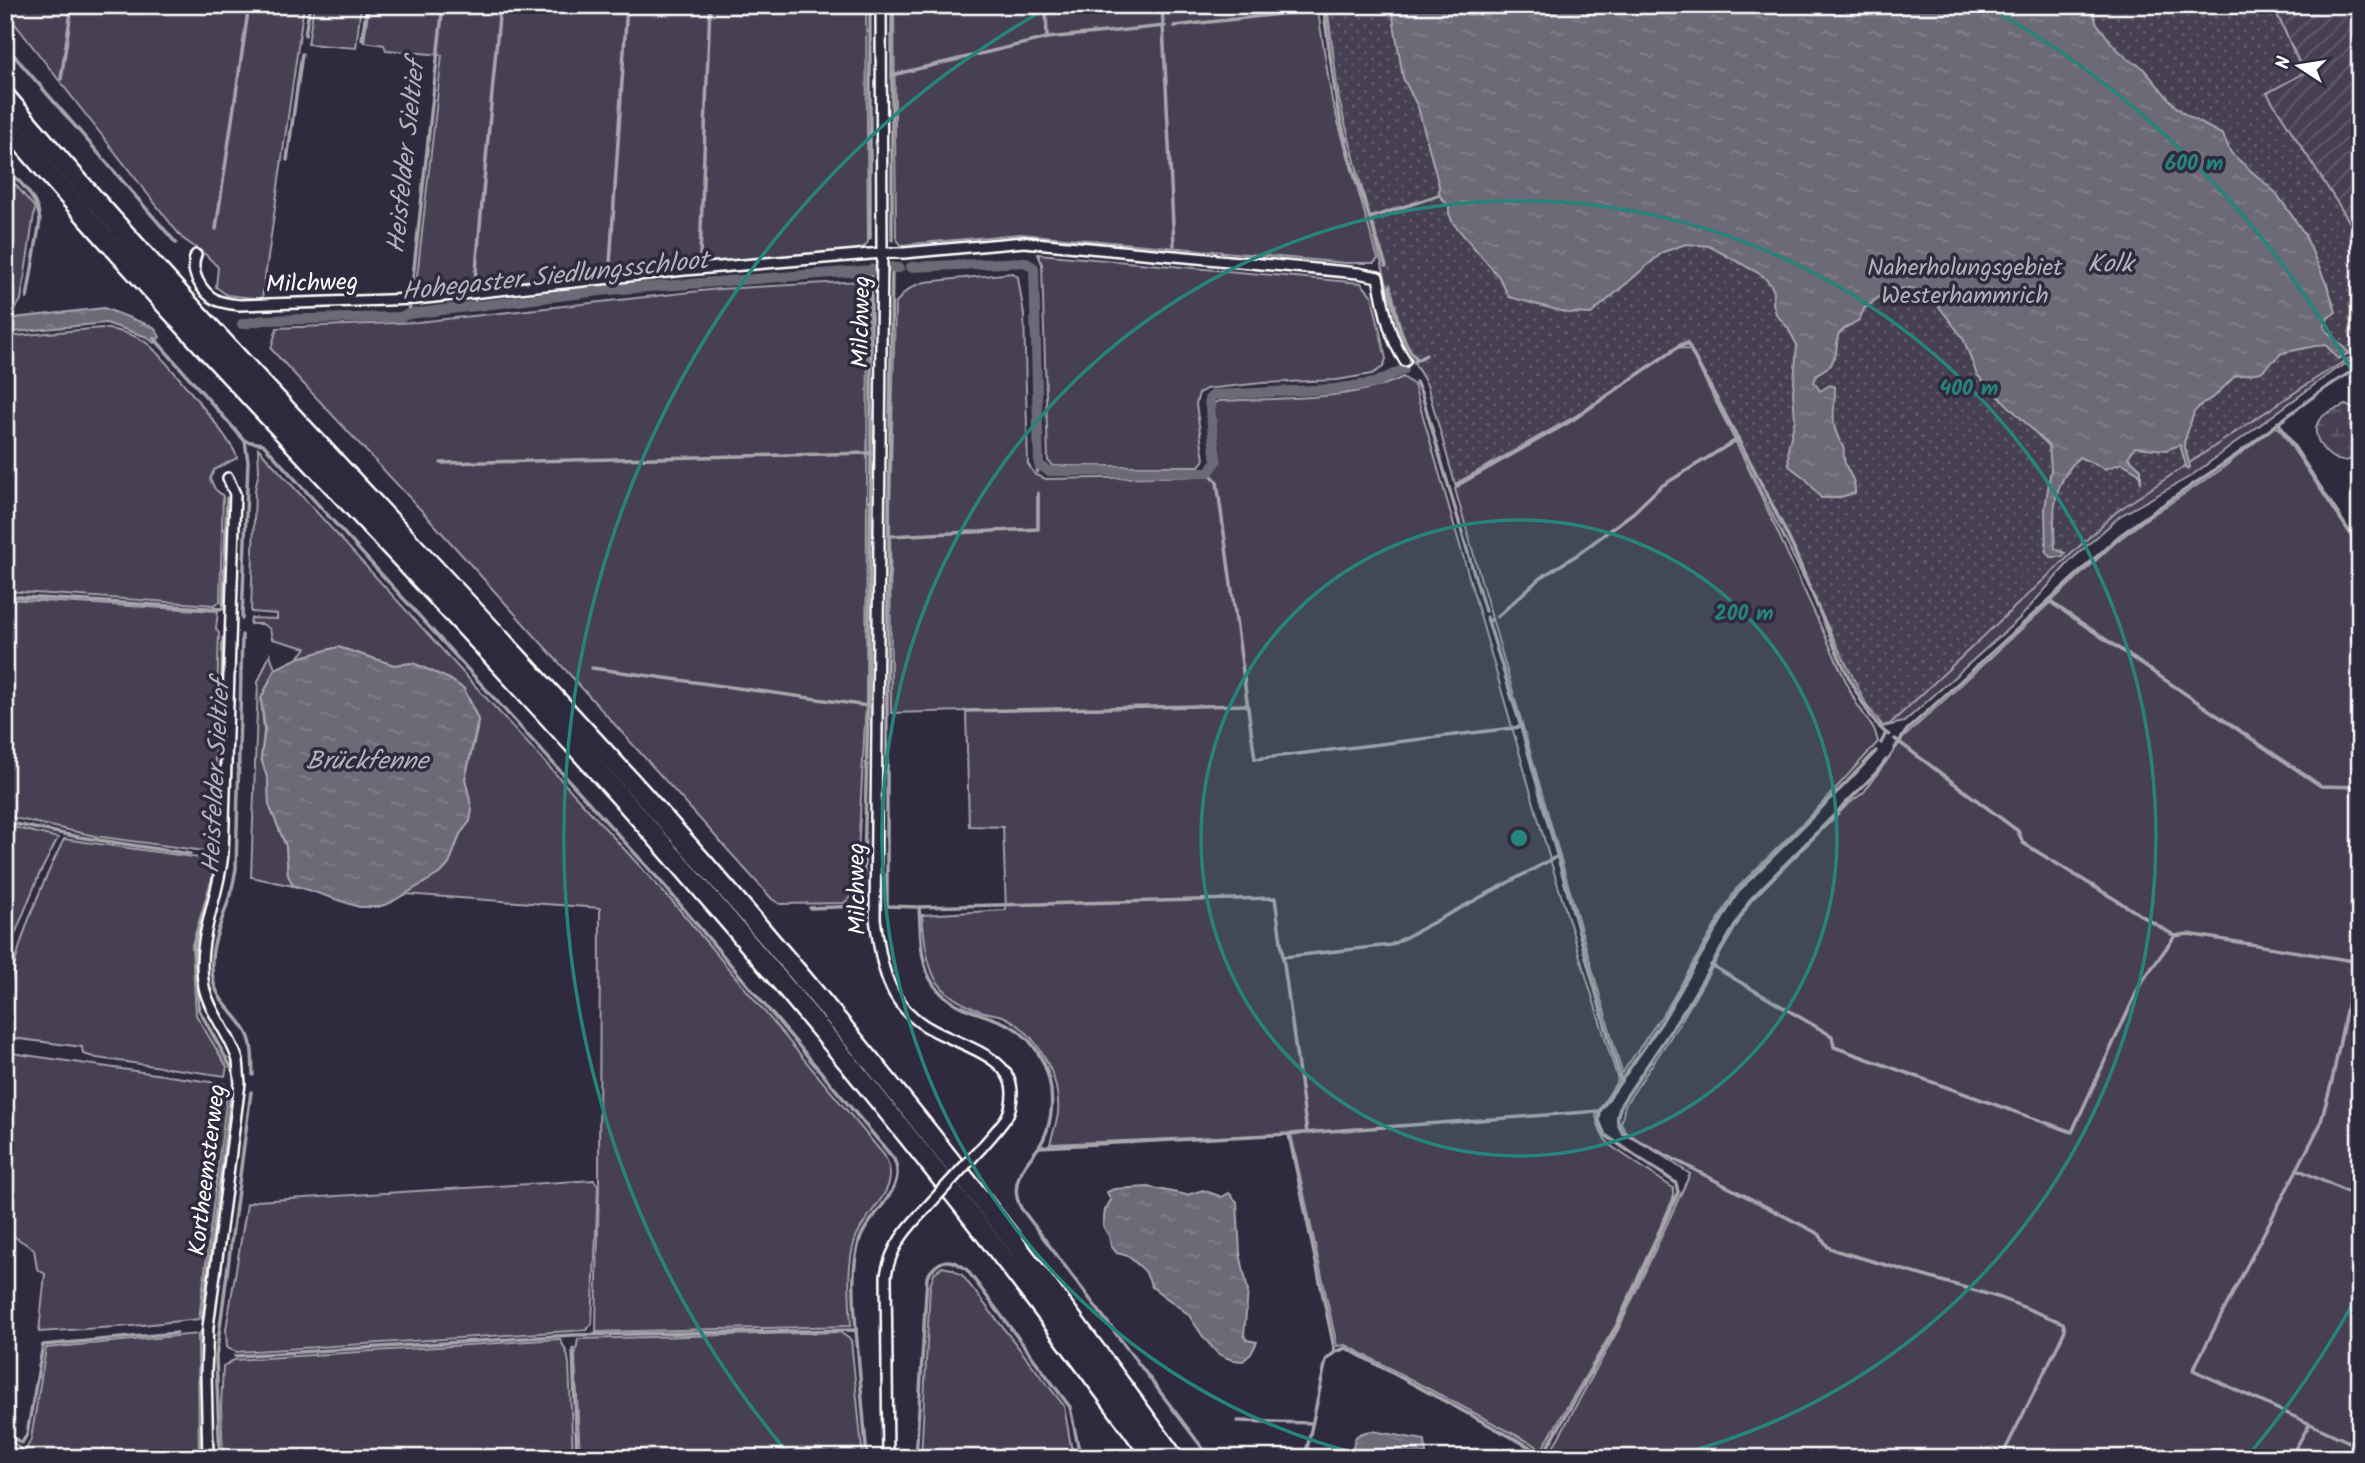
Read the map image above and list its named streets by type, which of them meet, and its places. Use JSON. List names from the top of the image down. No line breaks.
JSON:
{"streets":{"street":["Milchweg","Kortheemsterweg"]},"water":["Heisfelder Sieltief","Kolk","Hohegaster Siedlungsschloot","Brückfenne"],"parks":["Naherholungsgebiet Westerhammrich"],"north":"left","rings":["600 m","400 m","200 m"]}
